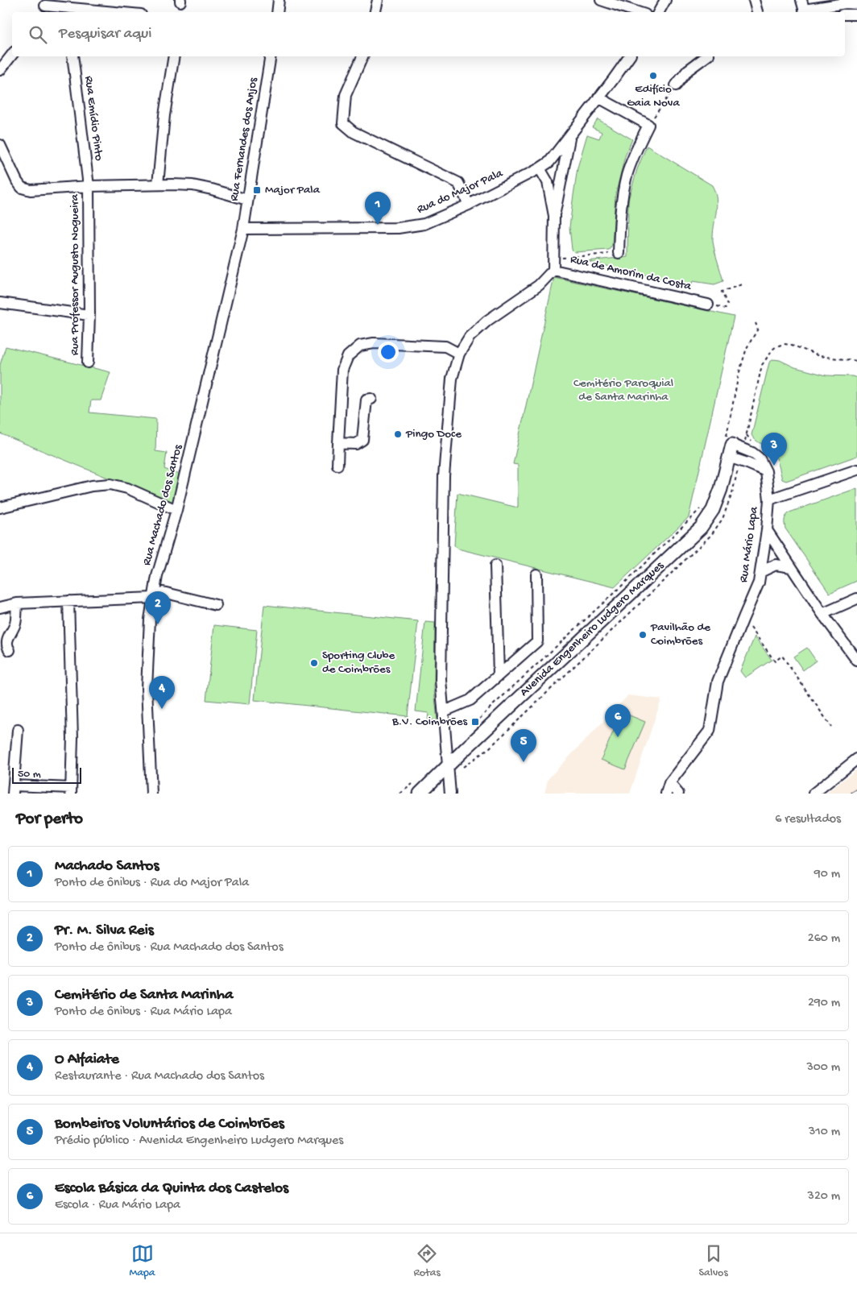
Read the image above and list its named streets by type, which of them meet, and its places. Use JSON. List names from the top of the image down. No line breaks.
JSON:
{"streets":{"main road":["Avenida Engenheiro Ludgero Marques"],"street":["Rua Emídio Pinto","Rua Fernandes dos Anjos","Rua do Major Pala","Rua de Amorim da Costa","Rua Professor Augusto Nogueira","Rua Machado dos Santos","Rua Mário Lapa"]},"crossings":[["Rua Emídio Pinto","Rua Professor Augusto Nogueira"],["Rua Fernandes dos Anjos","Rua do Major Pala"],["Rua Fernandes dos Anjos","Rua Machado dos Santos"],["Rua do Major Pala","Rua de Amorim da Costa"],["Rua do Major Pala","Rua Machado dos Santos"],["Rua Mário Lapa","Avenida Engenheiro Ludgero Marques"]],"parks":["Cemitério Paroquial de Santa Marinha"],"places":{"other":["Edifício Gaia Nova","Pingo Doce","Pavilhão de Coimbrões","Sporting Clube de Coimbrões"],"transit":["Major Pala","B.V. Coimbrões"]},"scale_bar":"50 m","page":{"search":"Pesquisar aqui","pins":["1","3","2","4","6","5"],"scale":"50 m","heading":["Por perto","6 resultados"],"list":[{"mark":"1","name":"Machado Santos","note":"Ponto de ônibus · Rua do Major Pala","value":"90 m"},{"mark":"2","name":"Pr. M. Silva Reis","note":"Ponto de ônibus · Rua Machado dos Santos","value":"260 m"},{"mark":"3","name":"Cemitério de Santa Marinha","note":"Ponto de ônibus · Rua Mário Lapa","value":"290 m"},{"mark":"4","name":"O Alfaiate","note":"Restaurante · Rua Machado dos Santos","value":"300 m"},{"mark":"5","name":"Bombeiros Voluntários de Coimbrões","note":"Prédio público · Avenida Engenheiro Ludgero Marques","value":"310 m"},{"mark":"6","name":"Escola Básica da Quinta dos Castelos","note":"Escola · Rua Mário Lapa","value":"320 m"}],"nav":["Mapa","Rotas","Salvos"]}}
